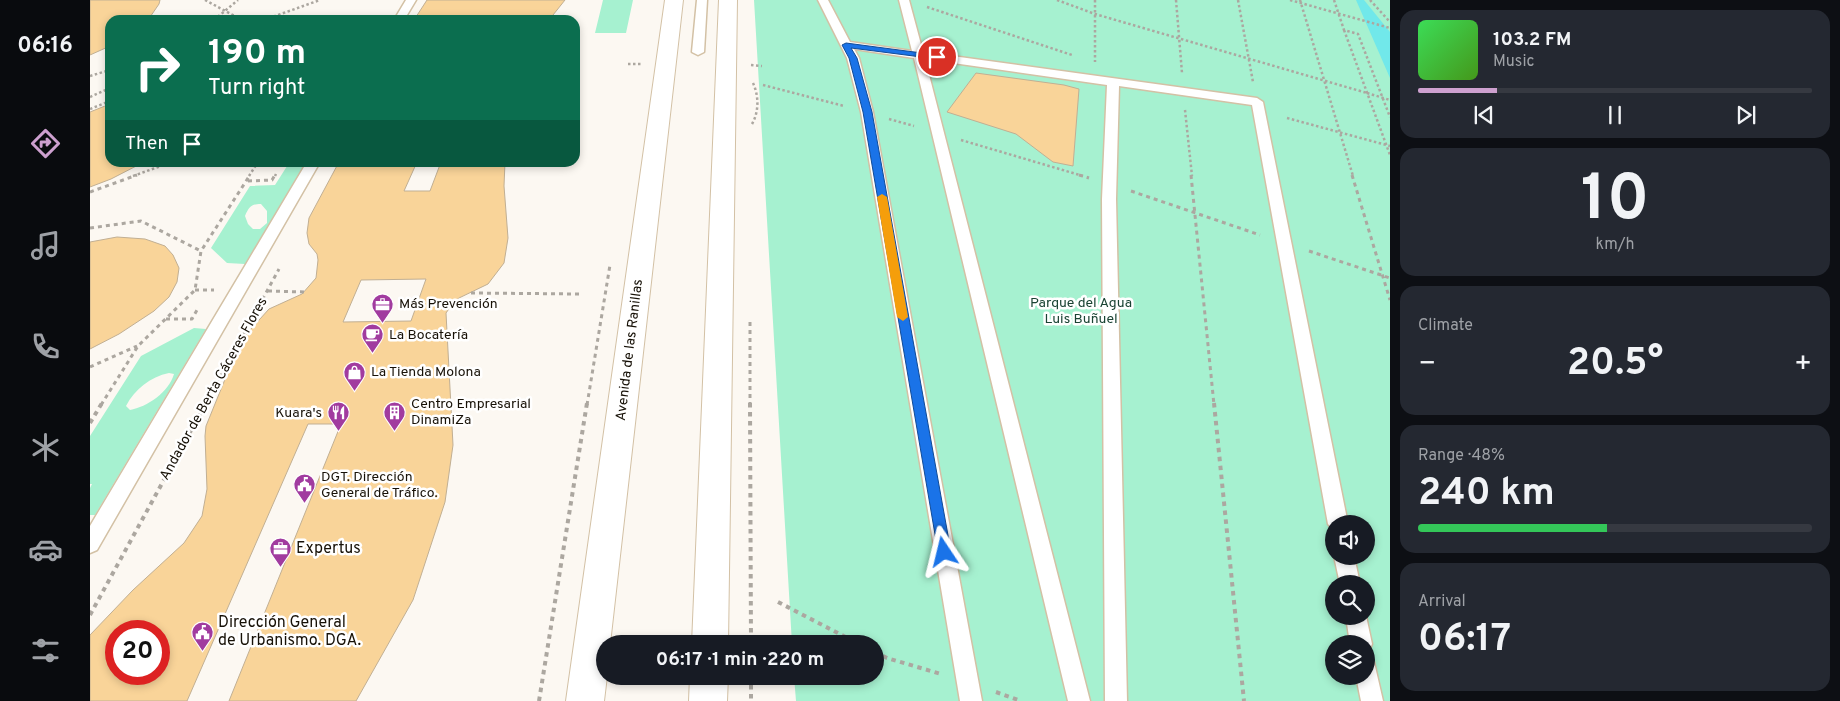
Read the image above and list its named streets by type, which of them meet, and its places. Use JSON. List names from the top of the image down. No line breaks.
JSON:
{"streets":{"main road":["Avenida de las Ranillas"],"lane":["Andador de Berta Cáceres Flores"]},"parks":["Parque del Agua Luis Buñuel"],"places":{"office":["Más Prevención","Expertus"],"cafe":["La Bocatería"],"shop":["La Tienda Molona"],"building":["Centro Empresarial DinamiZa"],"restaurant":["Kuara's"],"public building":["DGT. Dirección General de Tráfico.","Dirección General de Urbanismo. DGA."]},"page":{"tabs":"06:16","turn":["190 m","Turn right"],"song":["103.2 FM","Music"],"then":"Then","tile":[["10","km/h"],"Climate",["Range · 48%","240 km"],["Arrival","06:17"]],"heat":["−","20.5°","+"],"limit":"20","trip":"06:17 · 1 min · 220 m"}}
